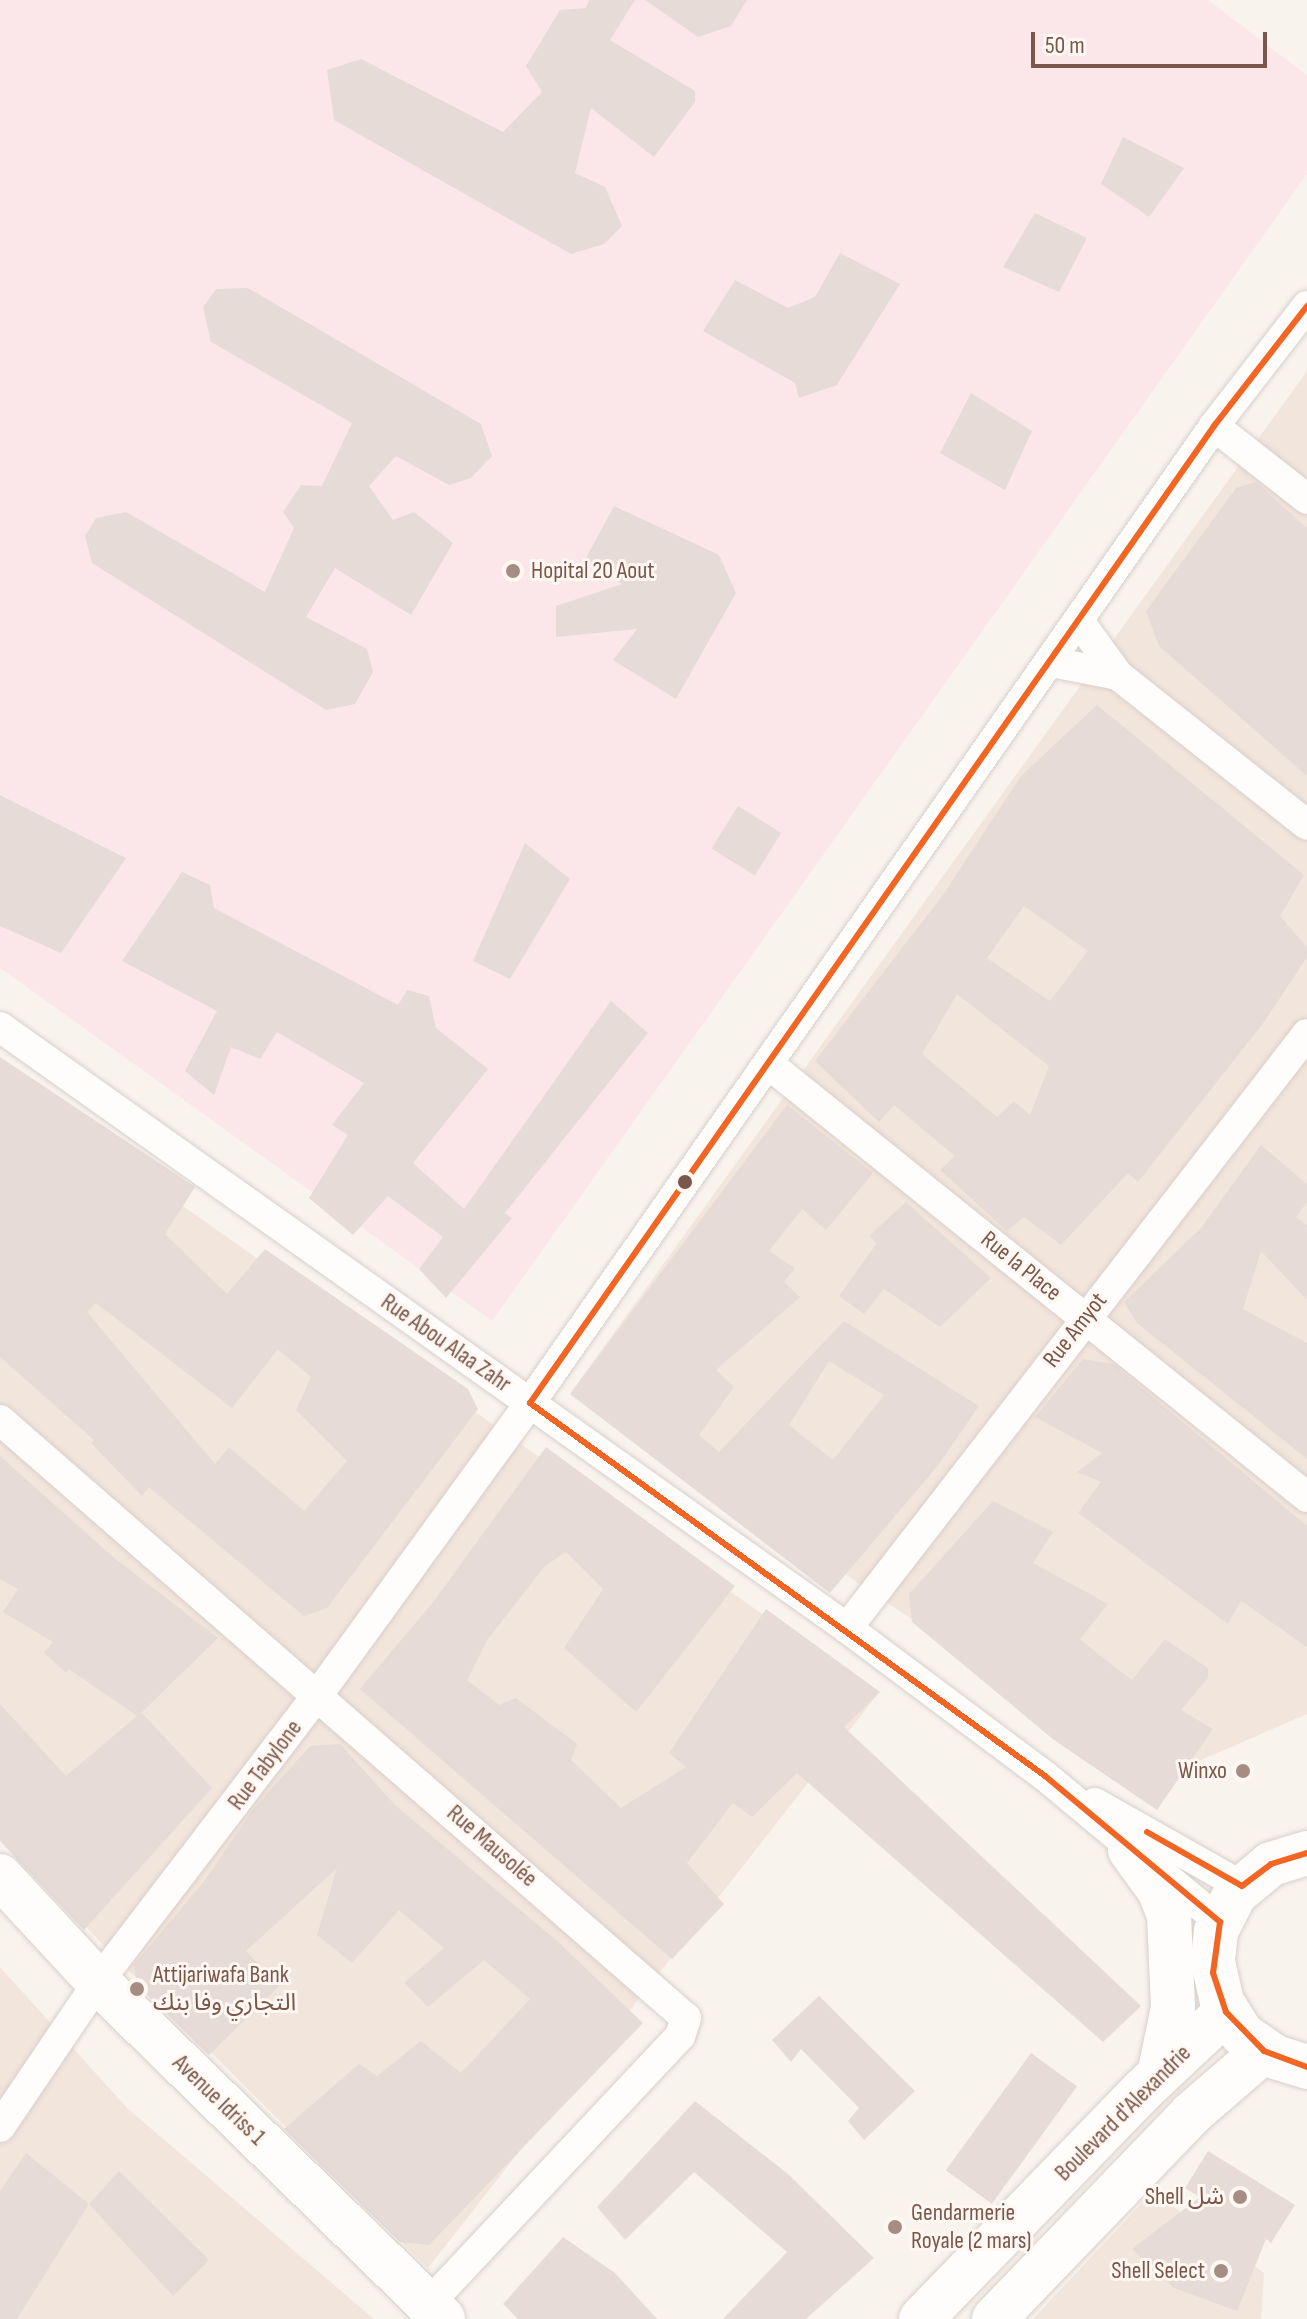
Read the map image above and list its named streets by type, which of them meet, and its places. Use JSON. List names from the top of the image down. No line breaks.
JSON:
{"streets":{"street":["Rue la Place","Rue Amyot","Rue Abou Alaa Zahr","Rue Tabylone","Rue Mausolée","Avenue Idriss 1","Boulevard d'Alexandrie"]},"crossings":[["Rue la Place","Rue Amyot"],["Rue la Place","Rue Tabylone"],["Rue Amyot","Rue Abou Alaa Zahr"],["Rue Abou Alaa Zahr","Rue Tabylone"],["Rue Tabylone","Rue Mausolée"],["Rue Tabylone","Avenue Idriss 1"],["Rue Mausolée","Avenue Idriss 1"]],"places":["Hopital 20 Aout","Winxo","Attijariwafa Bank التجاري وفا بنك","Shell شل","Gendarmerie Royale (2 mars)","Shell Select"],"scale_bar":"50 m"}
